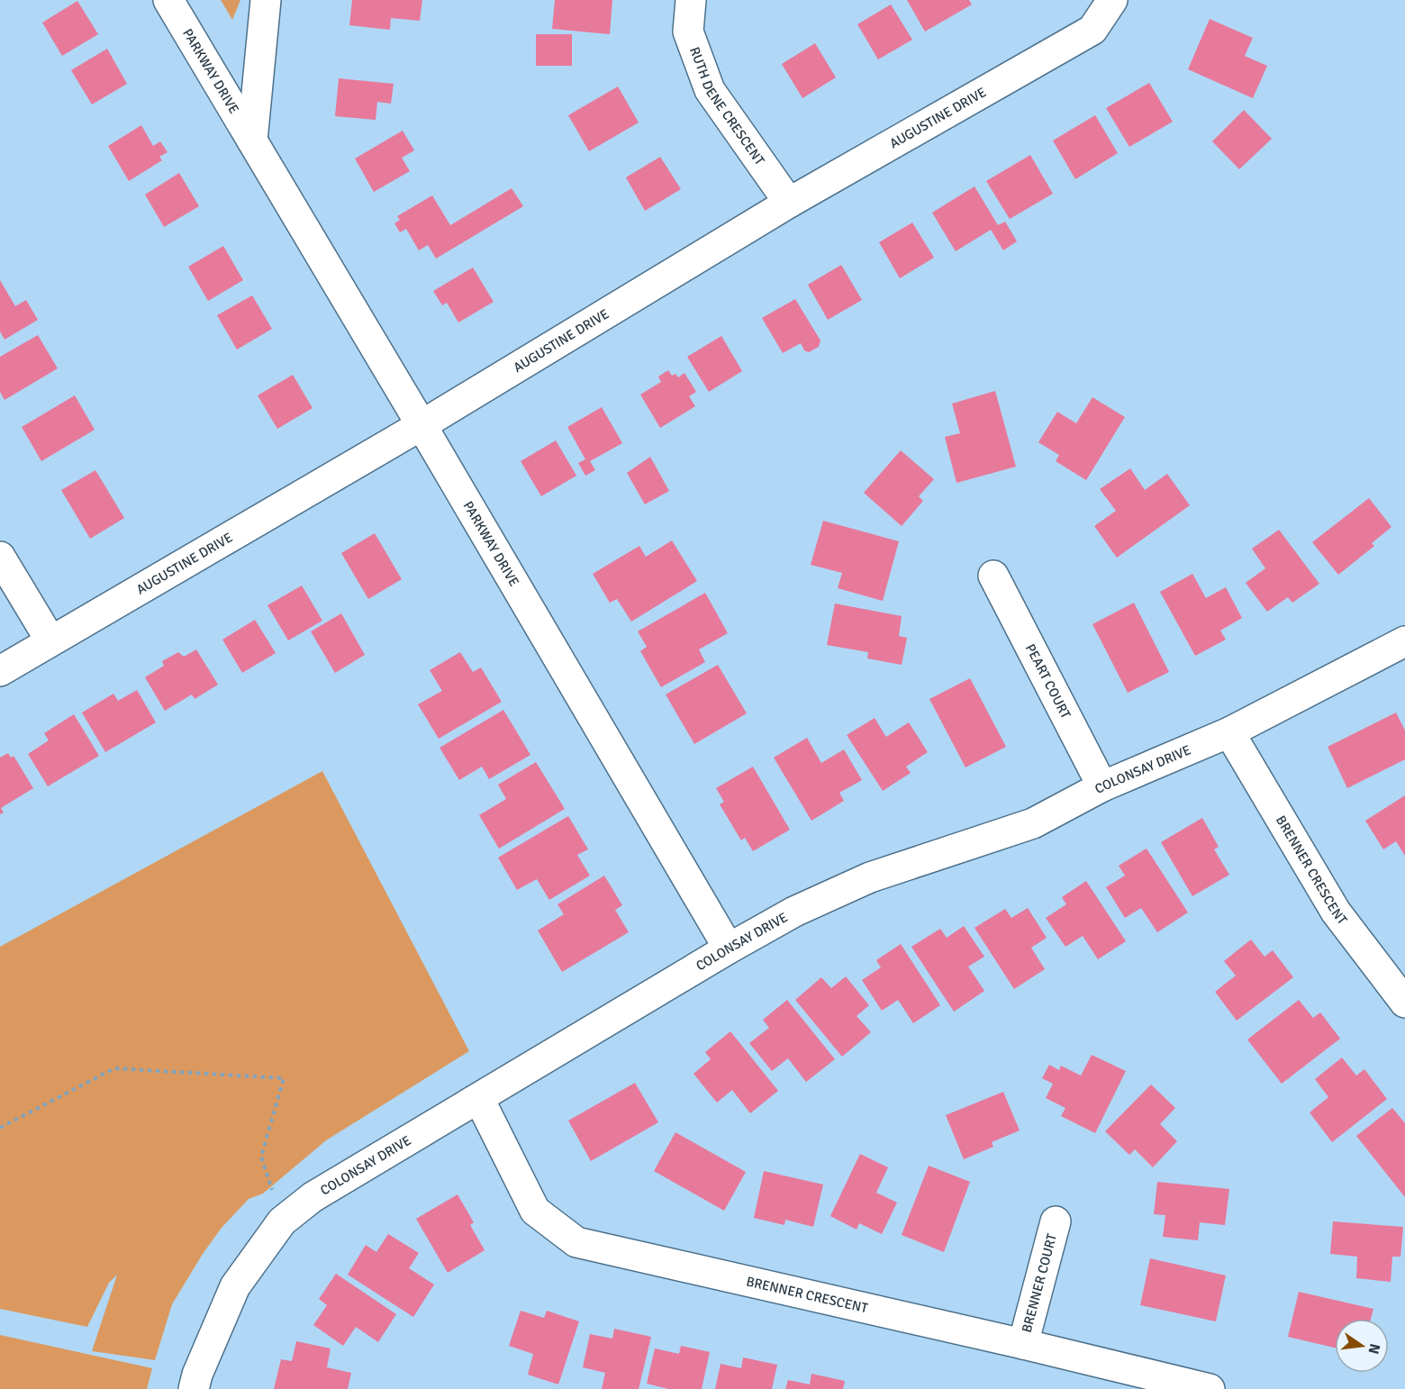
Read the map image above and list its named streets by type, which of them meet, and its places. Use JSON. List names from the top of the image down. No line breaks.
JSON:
{"streets":{"street":["PARKWAY DRIVE","RUTH DENE CRESCENT","AUGUSTINE DRIVE","PEART COURT","COLONSAY DRIVE","BRENNER CRESCENT","BRENNER COURT"]},"crossings":[["PARKWAY DRIVE","AUGUSTINE DRIVE"],["PARKWAY DRIVE","COLONSAY DRIVE"],["RUTH DENE CRESCENT","AUGUSTINE DRIVE"],["PEART COURT","COLONSAY DRIVE"],["COLONSAY DRIVE","BRENNER CRESCENT"],["BRENNER CRESCENT","BRENNER COURT"]],"north":"right"}
